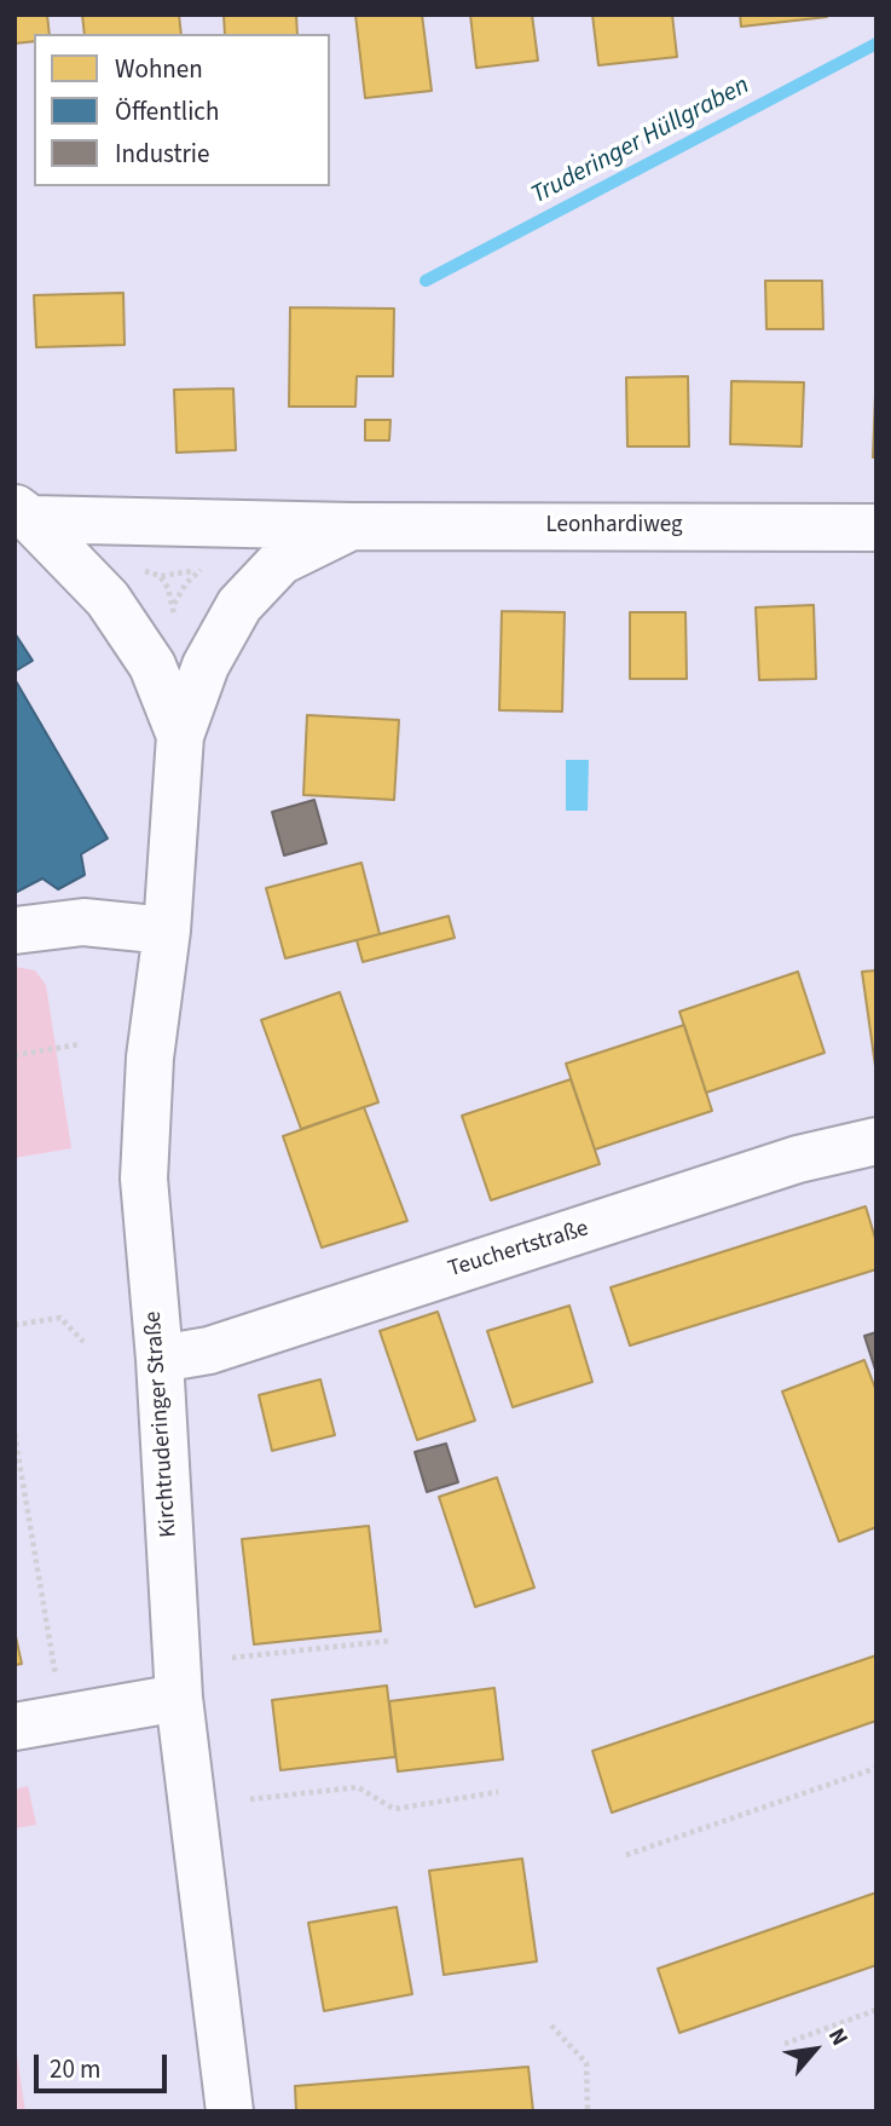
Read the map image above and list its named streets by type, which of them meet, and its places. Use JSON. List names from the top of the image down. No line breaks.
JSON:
{"streets":{"street":["Leonhardiweg","Teuchertstraße","Kirchtruderinger Straße"]},"crossings":[["Leonhardiweg","Kirchtruderinger Straße"],["Teuchertstraße","Kirchtruderinger Straße"]],"water":["Truderinger Hüllgraben"],"legend":["Wohnen","Öffentlich","Industrie"],"scale_bar":"20 m","north":"top right"}
